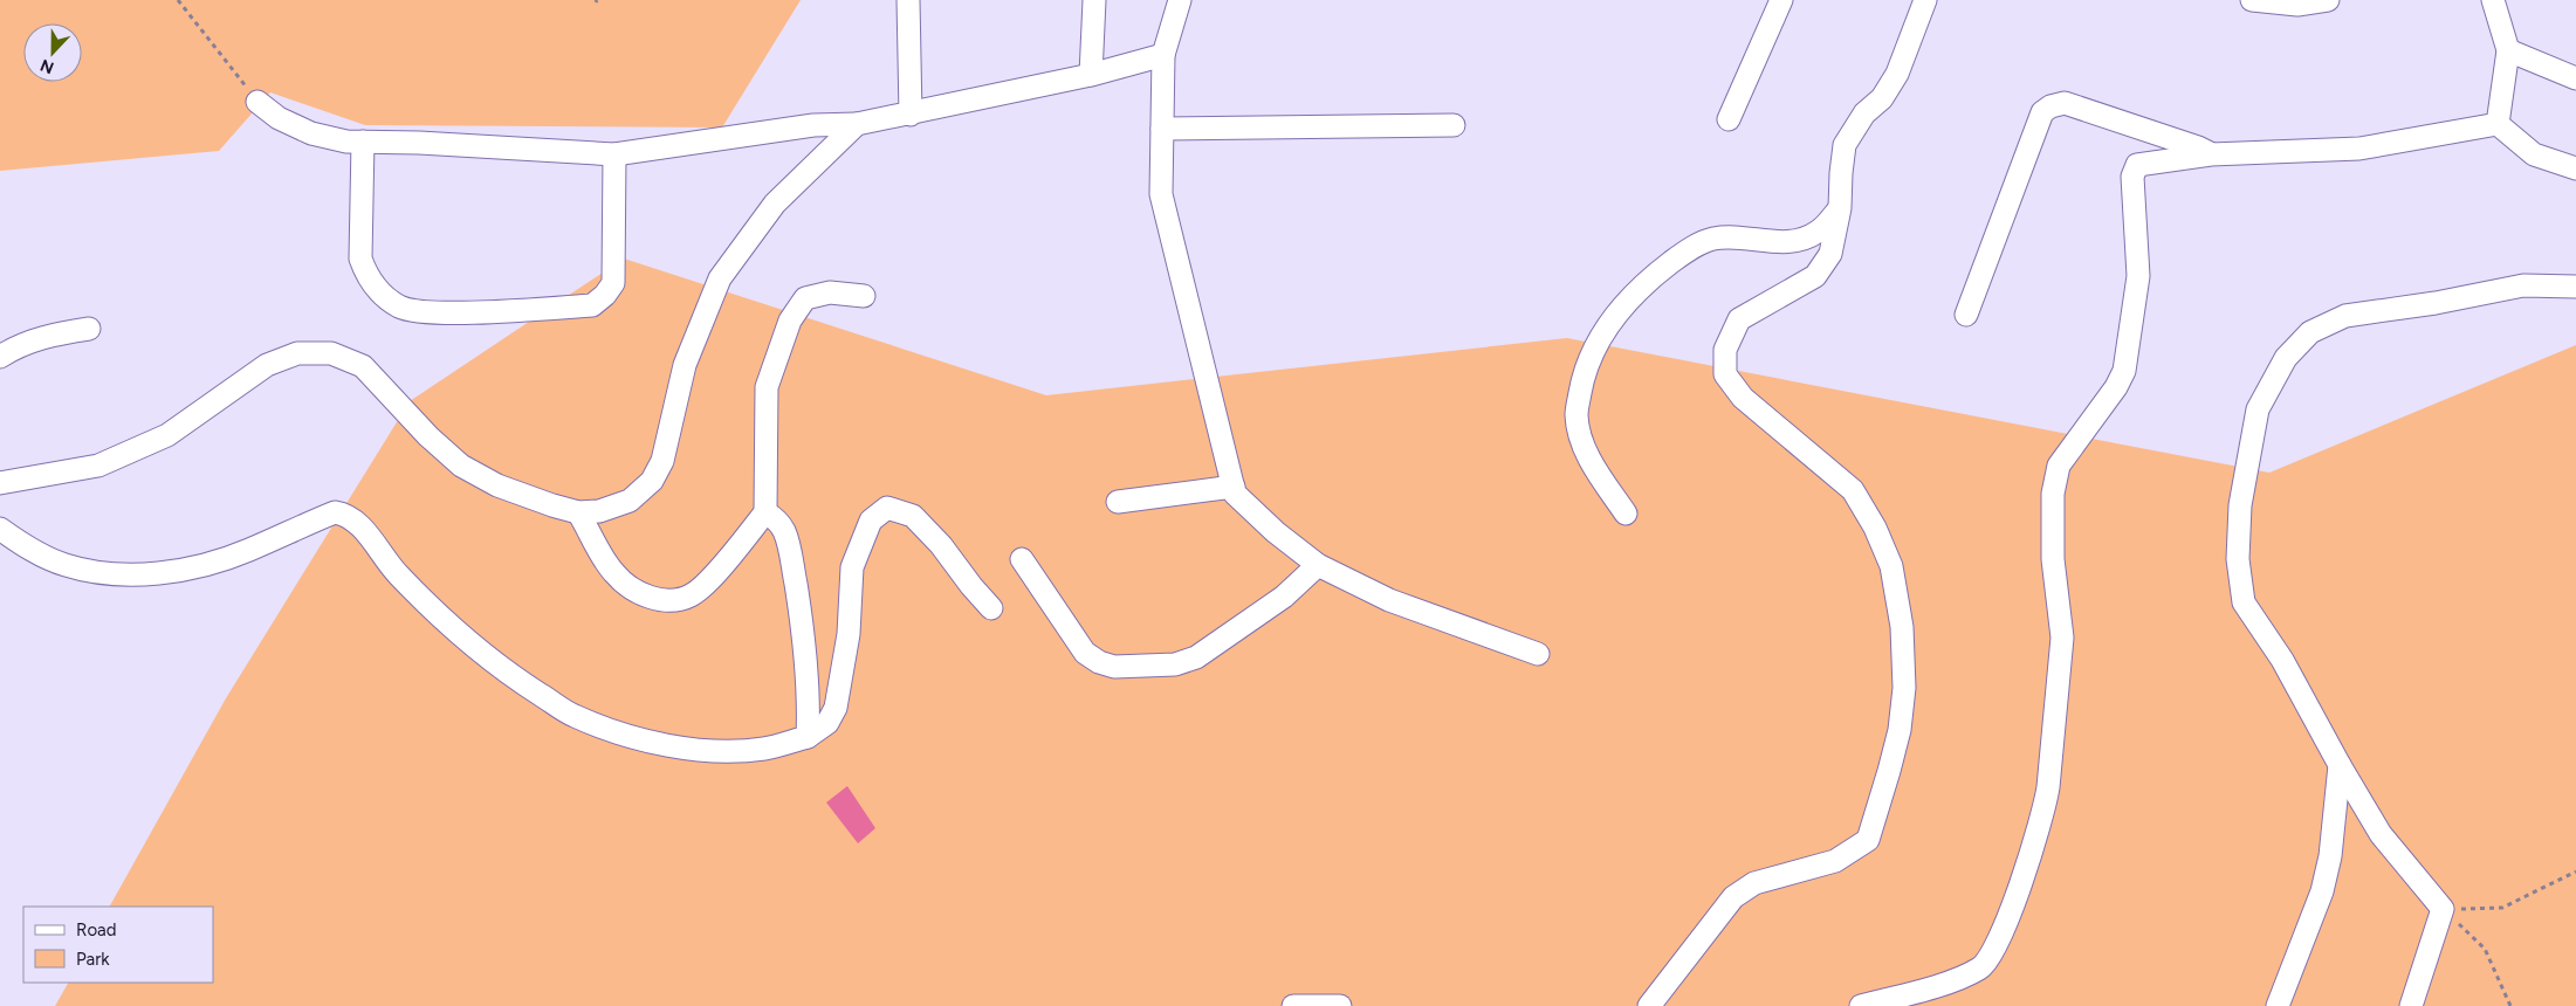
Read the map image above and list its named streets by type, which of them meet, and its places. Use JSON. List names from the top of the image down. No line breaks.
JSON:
{"legend":["Road","Park"],"north":"bottom"}
